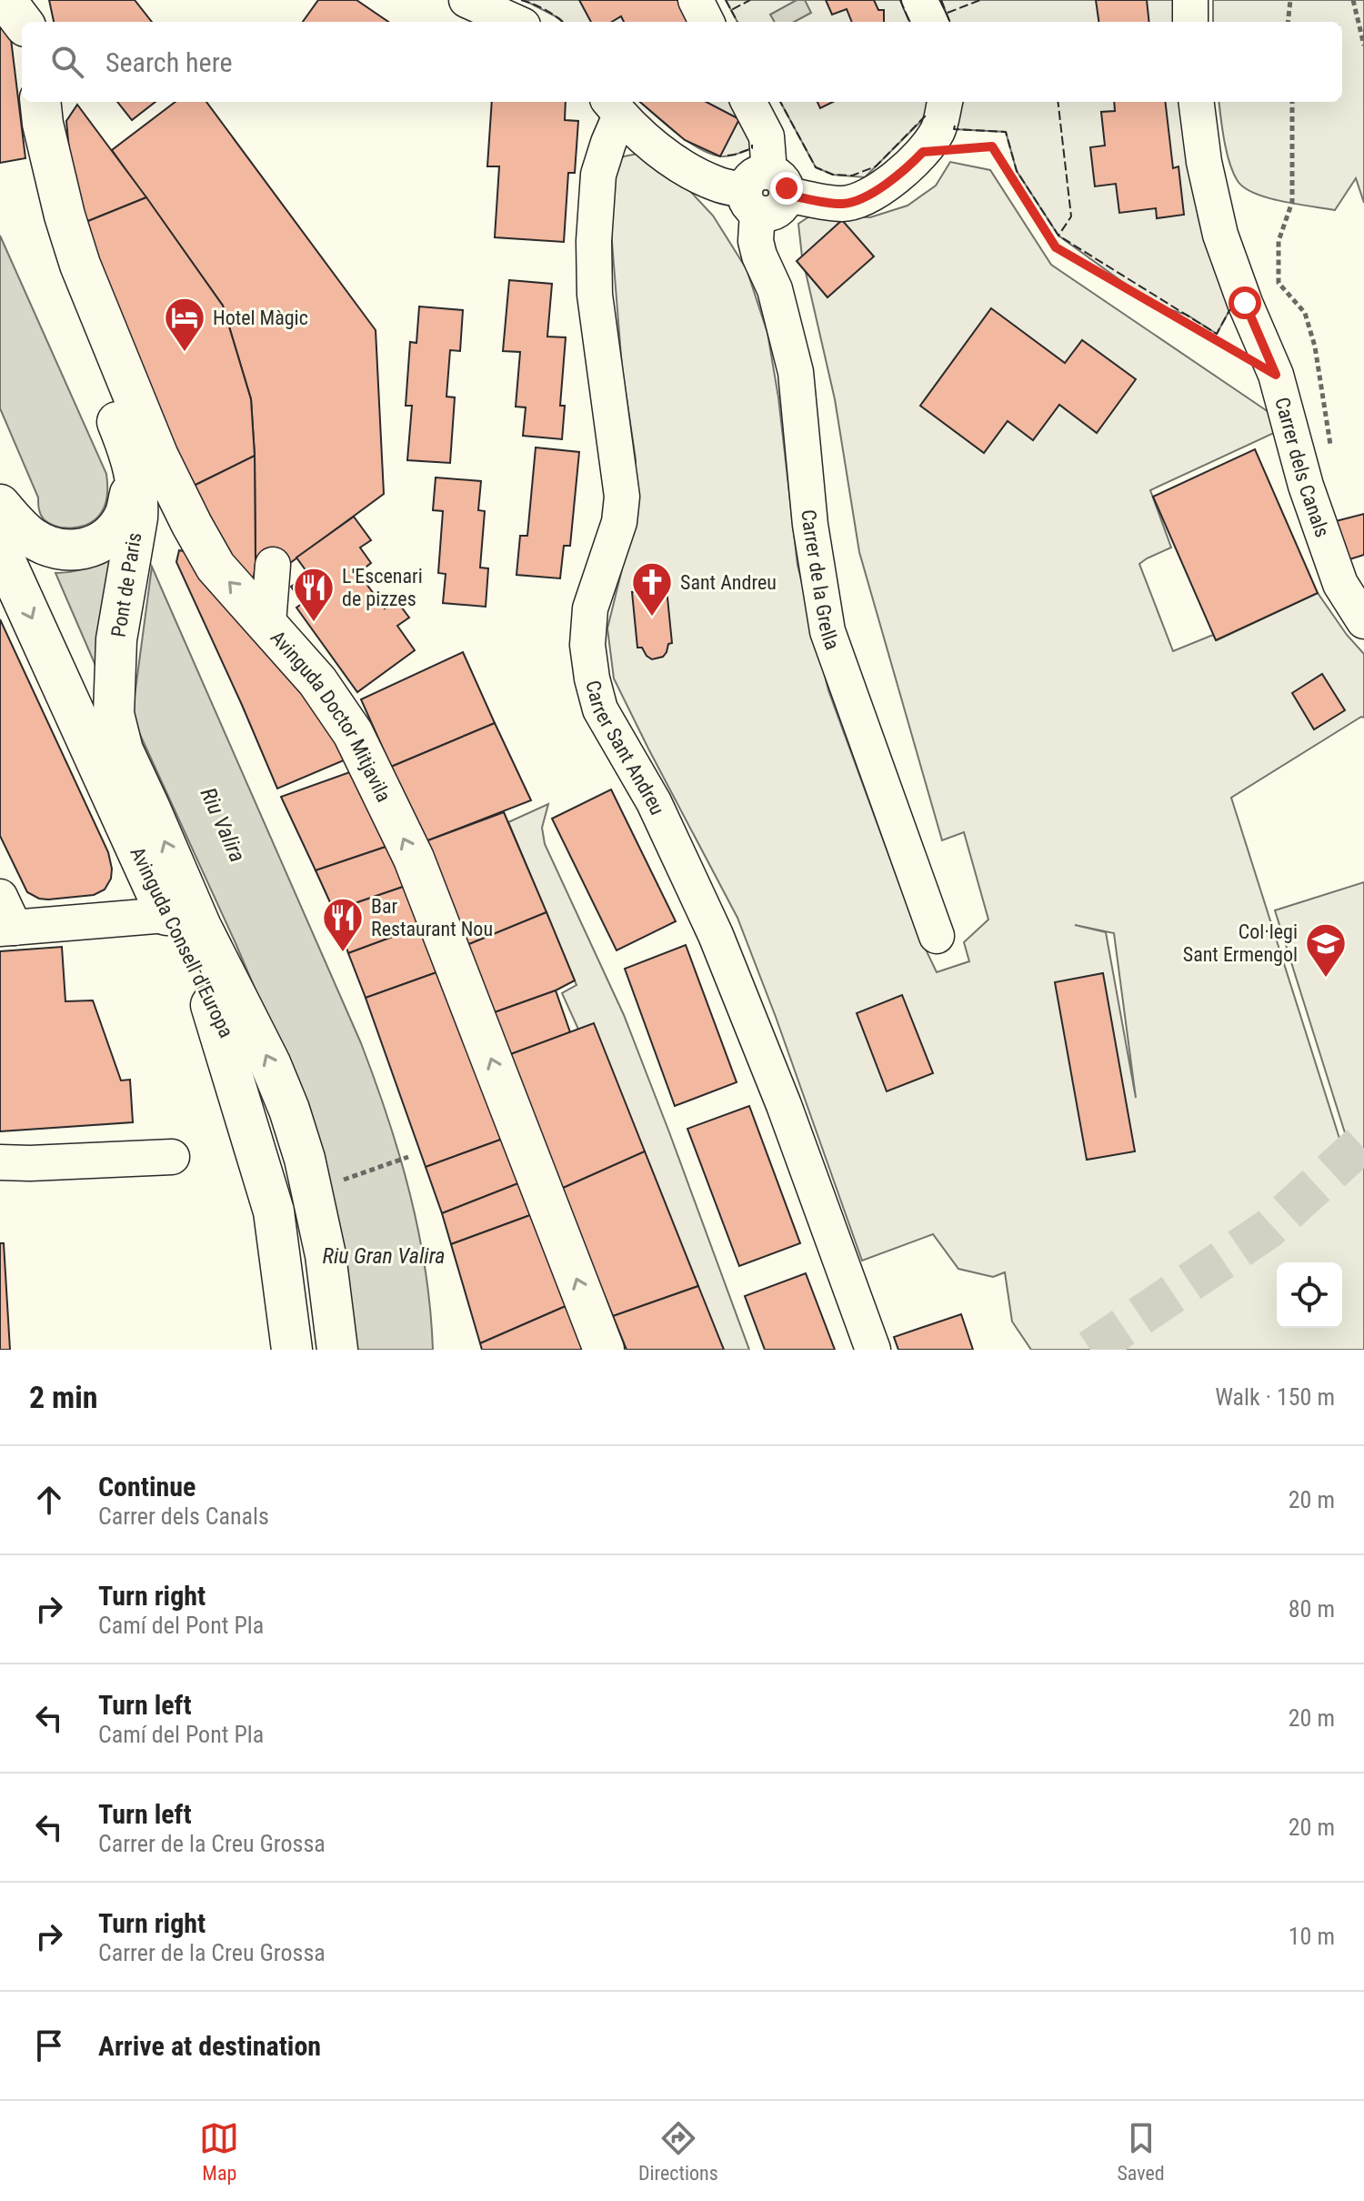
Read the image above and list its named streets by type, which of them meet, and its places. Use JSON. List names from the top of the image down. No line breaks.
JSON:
{"streets":{"main road":["Pont de Paris","Avinguda Doctor Mitjavila","Avinguda Consell d'Europa"],"street":["Carrer dels Canals","Carrer de la Grella","Carrer Sant Andreu"]},"crossings":[["Pont de Paris","Avinguda Consell d'Europa"]],"water":["Riu Valira","Riu Gran Valira"],"places":{"hotel":["Hotel Màgic"],"church":["Sant Andreu"],"restaurant":["L'Escenari de pizzes","Bar Restaurant Nou"],"school or university":["Col·legi Sant Ermengol"]},"page":{"search":"Search here","heading":["2 min","Walk · 150 m"],"list":[["Continue","Carrer dels Canals","20 m"],["Turn right","Camí del Pont Pla","80 m"],["Turn left","Camí del Pont Pla","20 m"],["Turn left","Carrer de la Creu Grossa","20 m"],["Turn right","Carrer de la Creu Grossa","10 m"],"Arrive at destination"],"nav":["Map","Directions","Saved"]}}
